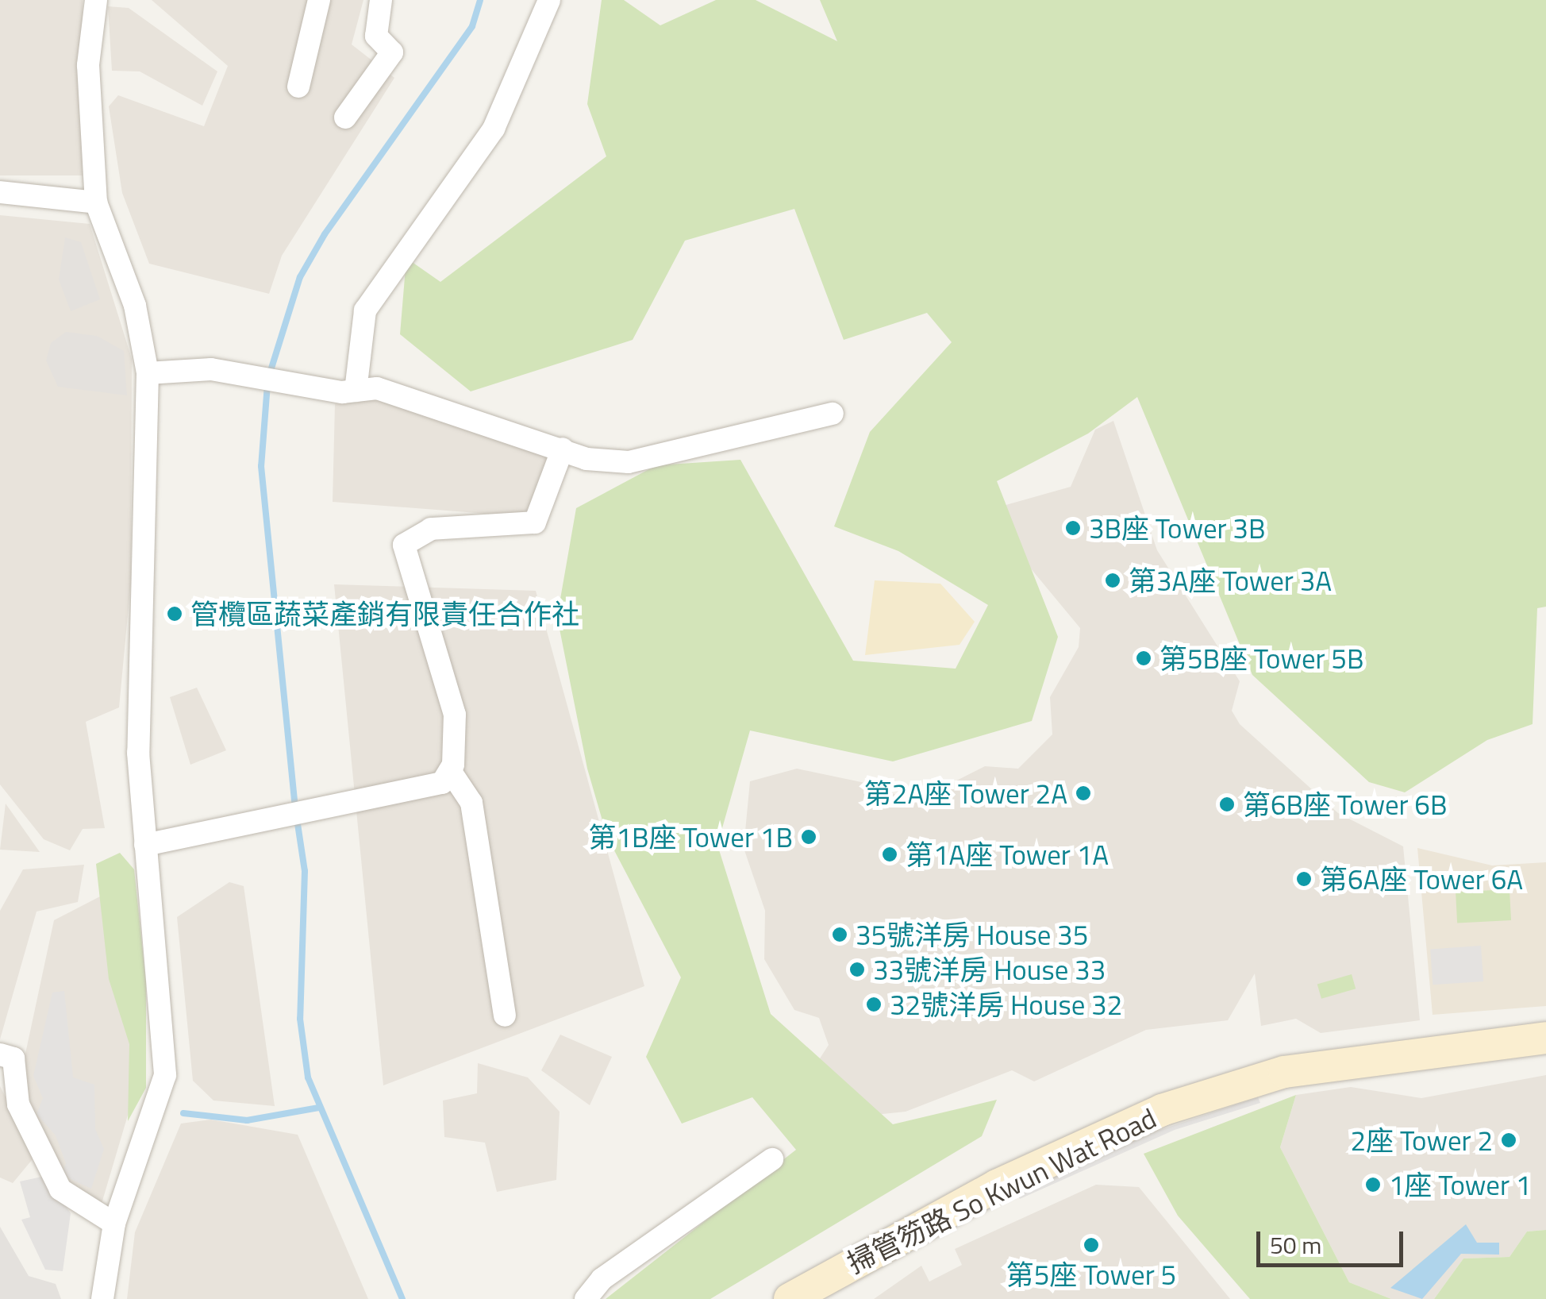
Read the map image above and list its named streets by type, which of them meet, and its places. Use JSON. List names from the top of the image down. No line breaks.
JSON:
{"streets":{"street":["掃管笏路 So Kwun Wat Road"]},"places":["3B座 Tower 3B","第3A座 Tower 3A","管欖區蔬菜產銷有限責任合作社","第5B座 Tower 5B","第2A座 Tower 2A","第6B座 Tower 6B","第1B座 Tower 1B","第1A座 Tower 1A","第6A座 Tower 6A","35號洋房 House 35","33號洋房 House 33","32號洋房 House 32","2座 Tower 2","1座 Tower 1","第5座 Tower 5"],"scale_bar":"50 m"}
